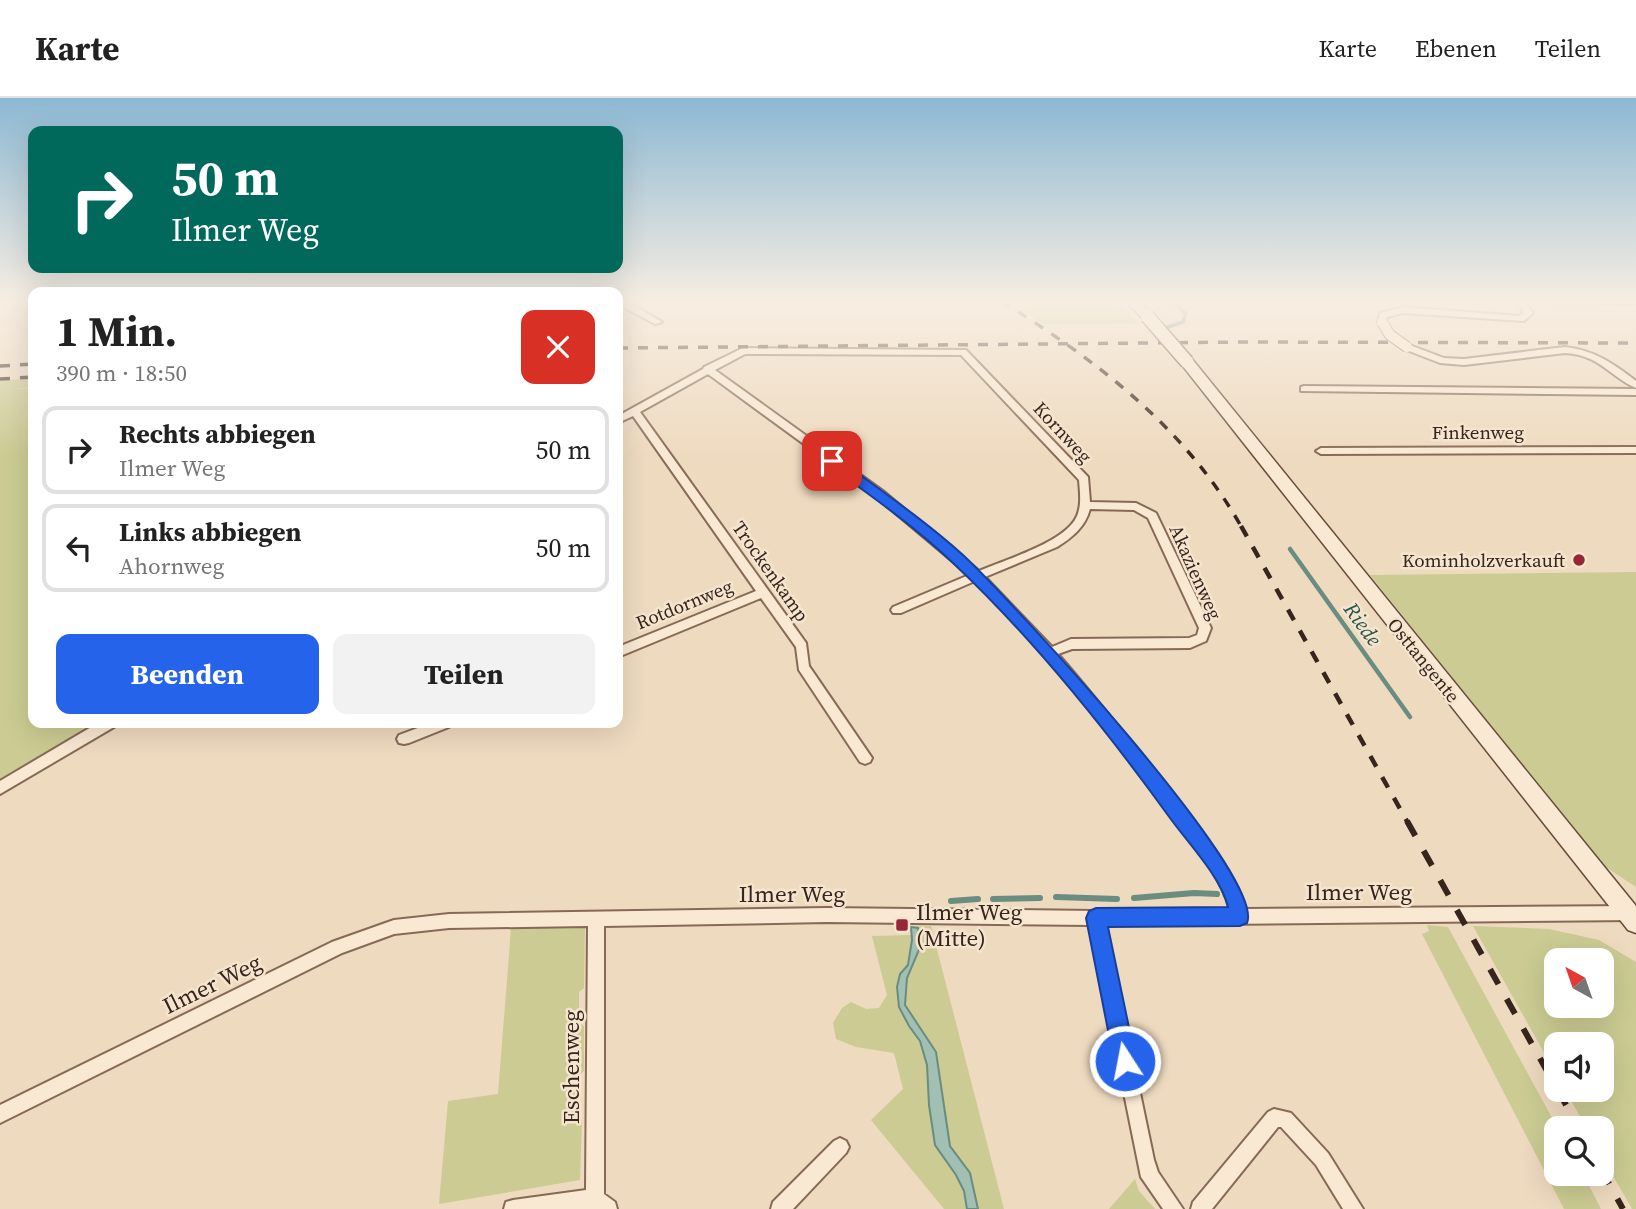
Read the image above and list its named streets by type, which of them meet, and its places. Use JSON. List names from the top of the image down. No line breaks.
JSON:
{"streets":{"main road":["Osttangente"],"street":["Kornweg","Finkenweg","Trockenkamp","Akazienweg","Rotdornweg","Ilmer Weg","Eschenweg"]},"crossings":[["Kornweg","Akazienweg"],["Trockenkamp","Rotdornweg"],["Osttangente","Ilmer Weg"],["Ilmer Weg","Eschenweg"]],"water":["Riede"],"places":{"other":["Kominholzverkauft"],"transit":["Ilmer Weg (Mitte)"]},"north":"top left","page":{"header":"Karte","nav":["Karte","Ebenen","Teilen"],"turn":["50 m","Ilmer Weg"],"heading":["1 Min.","390 m · 18:50"],"list":[{"name":"Rechts abbiegen","note":"Ilmer Weg","value":"50 m"},{"name":"Links abbiegen","note":"Ahornweg","value":"50 m"}],"buttons":["Beenden","Teilen"]}}
